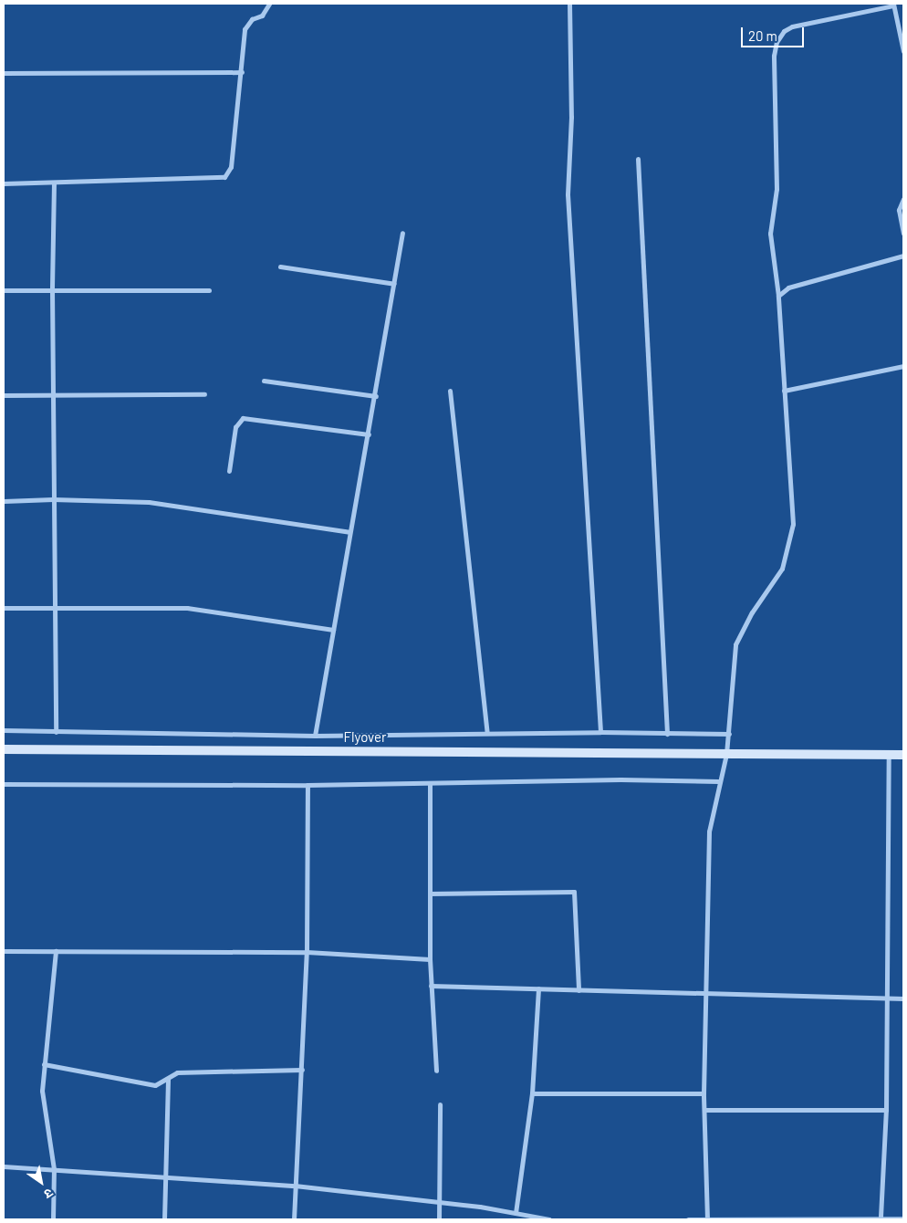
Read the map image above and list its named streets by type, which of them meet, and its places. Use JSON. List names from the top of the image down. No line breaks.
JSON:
{"streets":{"main road":["Flyover"]},"scale_bar":"20 m","north":"bottom right"}
